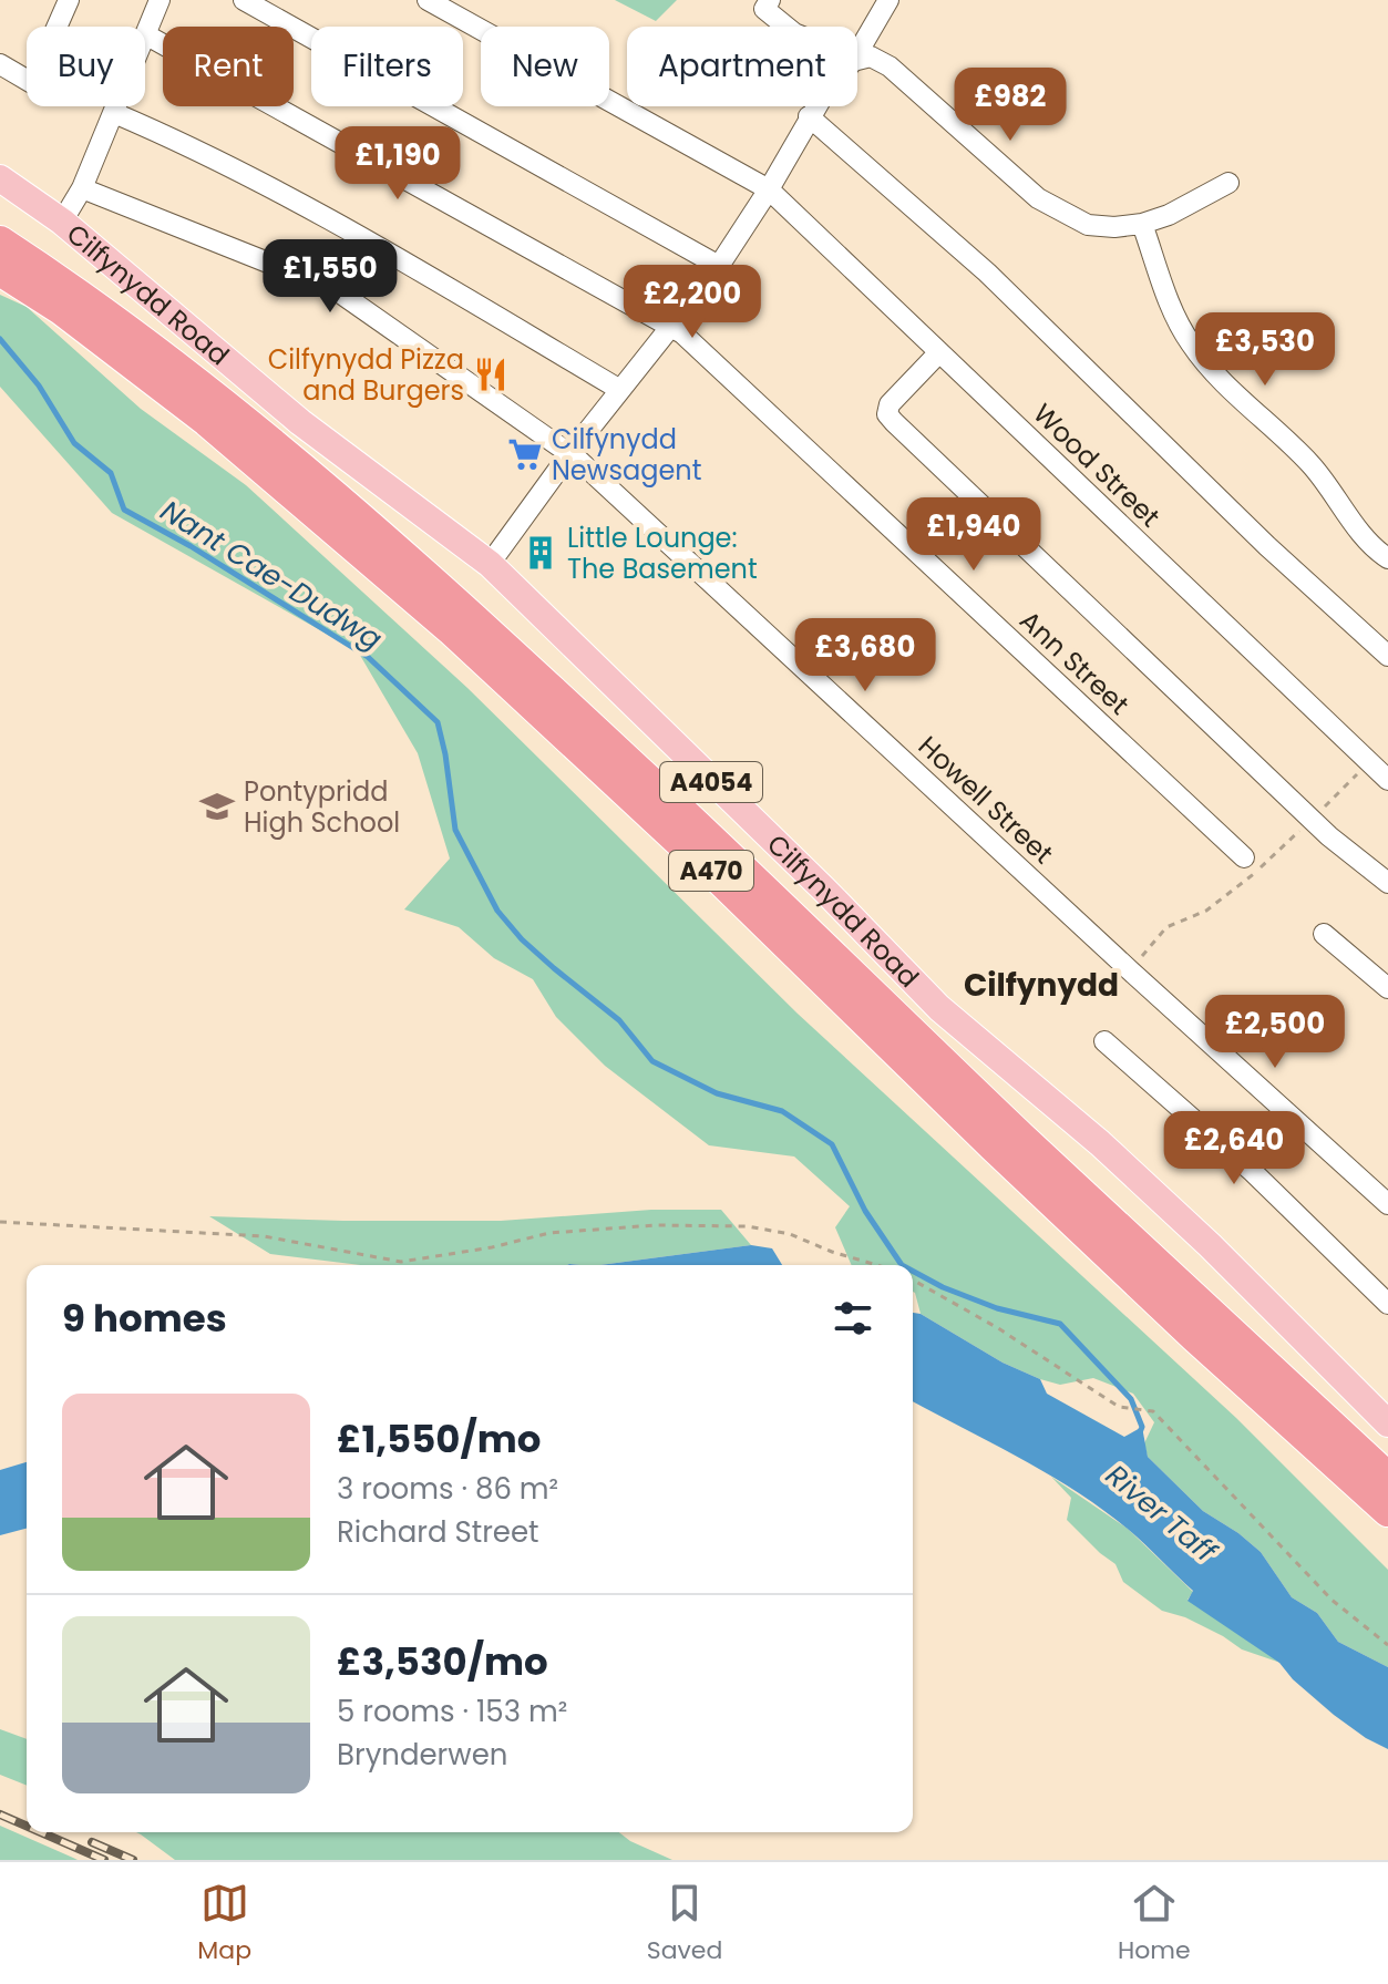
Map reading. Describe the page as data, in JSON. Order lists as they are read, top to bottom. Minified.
{"streets":{"highway":["A470"],"main road":["Cilfynydd Road","A4054"],"street":["Wood Street","Ann Street","Howell Street"]},"districts":["Cilfynydd"],"water":["Nant Cae-Dudwg","River Taff"],"places":{"restaurant":["Cilfynydd Pizza and Burgers"],"supermarket":["Cilfynydd Newsagent"],"building":["Little Lounge: The Basement"],"school or university":["Pontypridd High School"]},"page":{"chip":["Buy","Rent","Filters","New","Apartment"],"price":["£982","£1,190","£1,550","£2,200","£3,530","£1,940","£3,680","£2,500","£2,640"],"heading":"9 homes","list":[{"name":"£1,550/mo","note":"3 rooms · 86 m² · Richard Street"},{"name":"£3,530/mo","note":"5 rooms · 153 m² · Brynderwen"}],"tabs":["Map","Saved","Home"]}}
